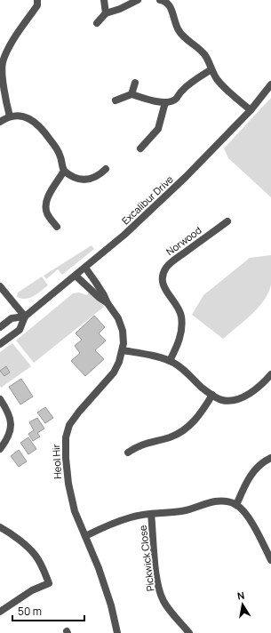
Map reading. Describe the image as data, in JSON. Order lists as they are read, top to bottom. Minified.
{"streets":{"street":["Excalibur Drive","Norwood","Heol Hir","Pickwick Close"]},"crossings":[["Excalibur Drive","Heol Hir"]],"scale_bar":"50 m","north":"top"}
